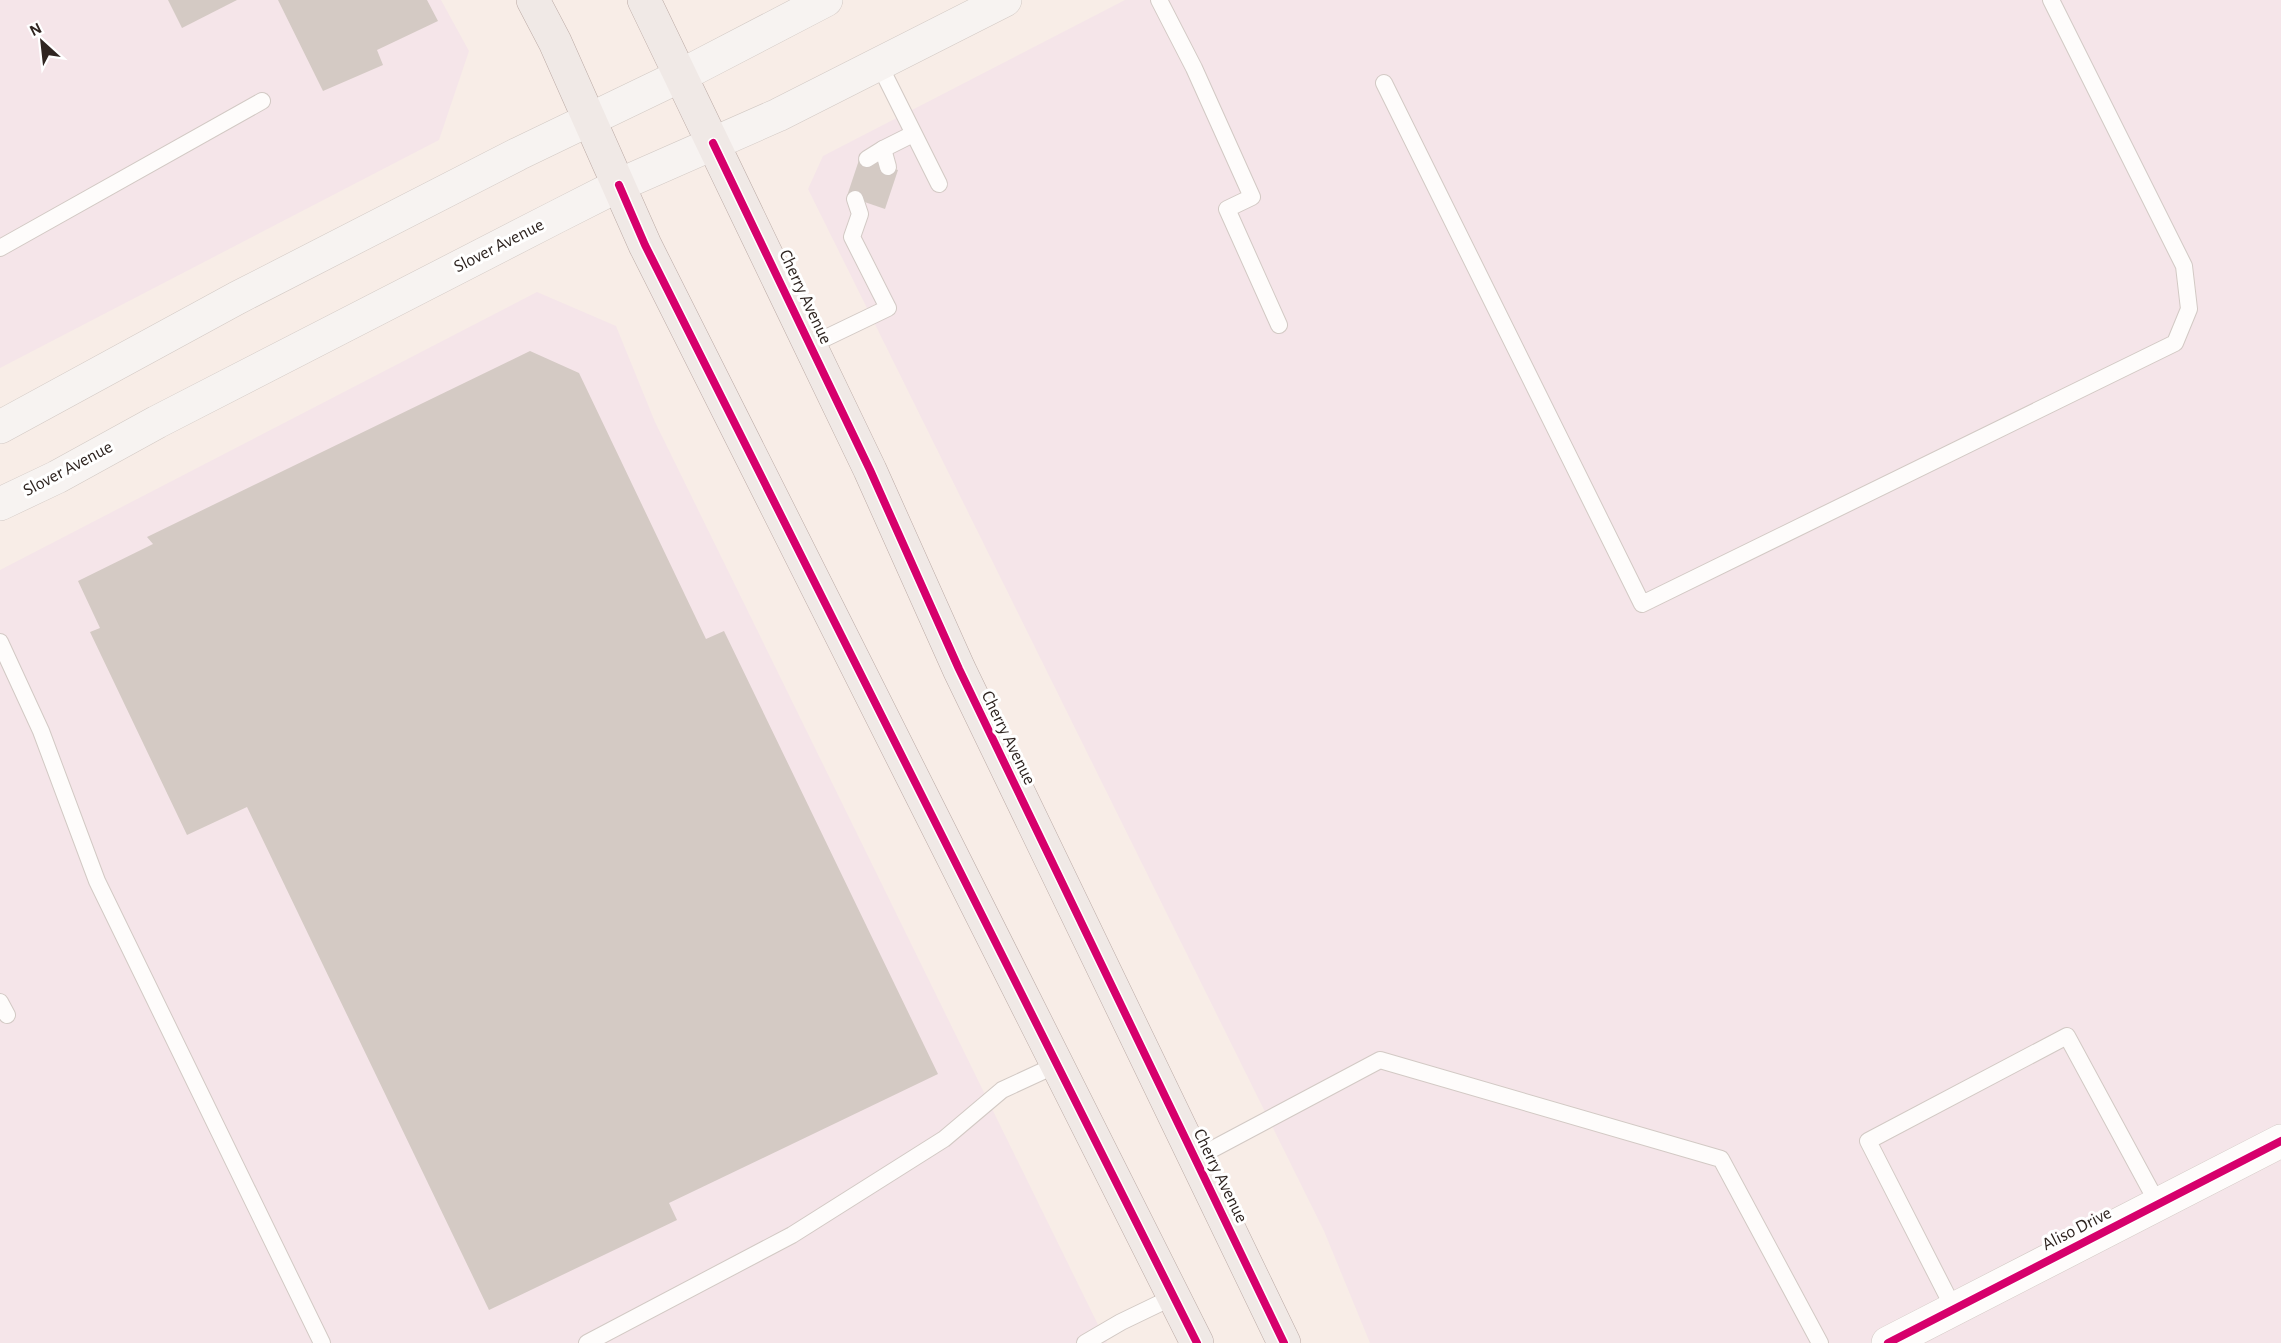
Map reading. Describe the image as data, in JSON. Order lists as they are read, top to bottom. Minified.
{"streets":{"main road":["Slover Avenue","Cherry Avenue"],"street":["Aliso Drive"]},"crossings":[["Slover Avenue","Cherry Avenue"]],"north":"top left"}
